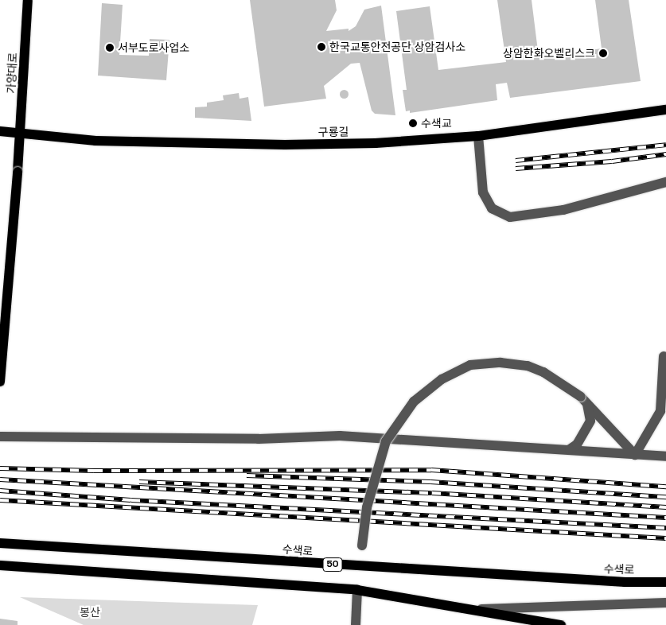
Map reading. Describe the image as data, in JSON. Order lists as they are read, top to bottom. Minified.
{"streets":{"main road":["가양대로","구룡길","수색로","50"]},"crossings":[["가양대로","구룡길"]],"parks":["봉산"],"places":["한국교통안전공단 상암검사소","서부도로사업소","상암한화오벨리스크","수색교"]}
